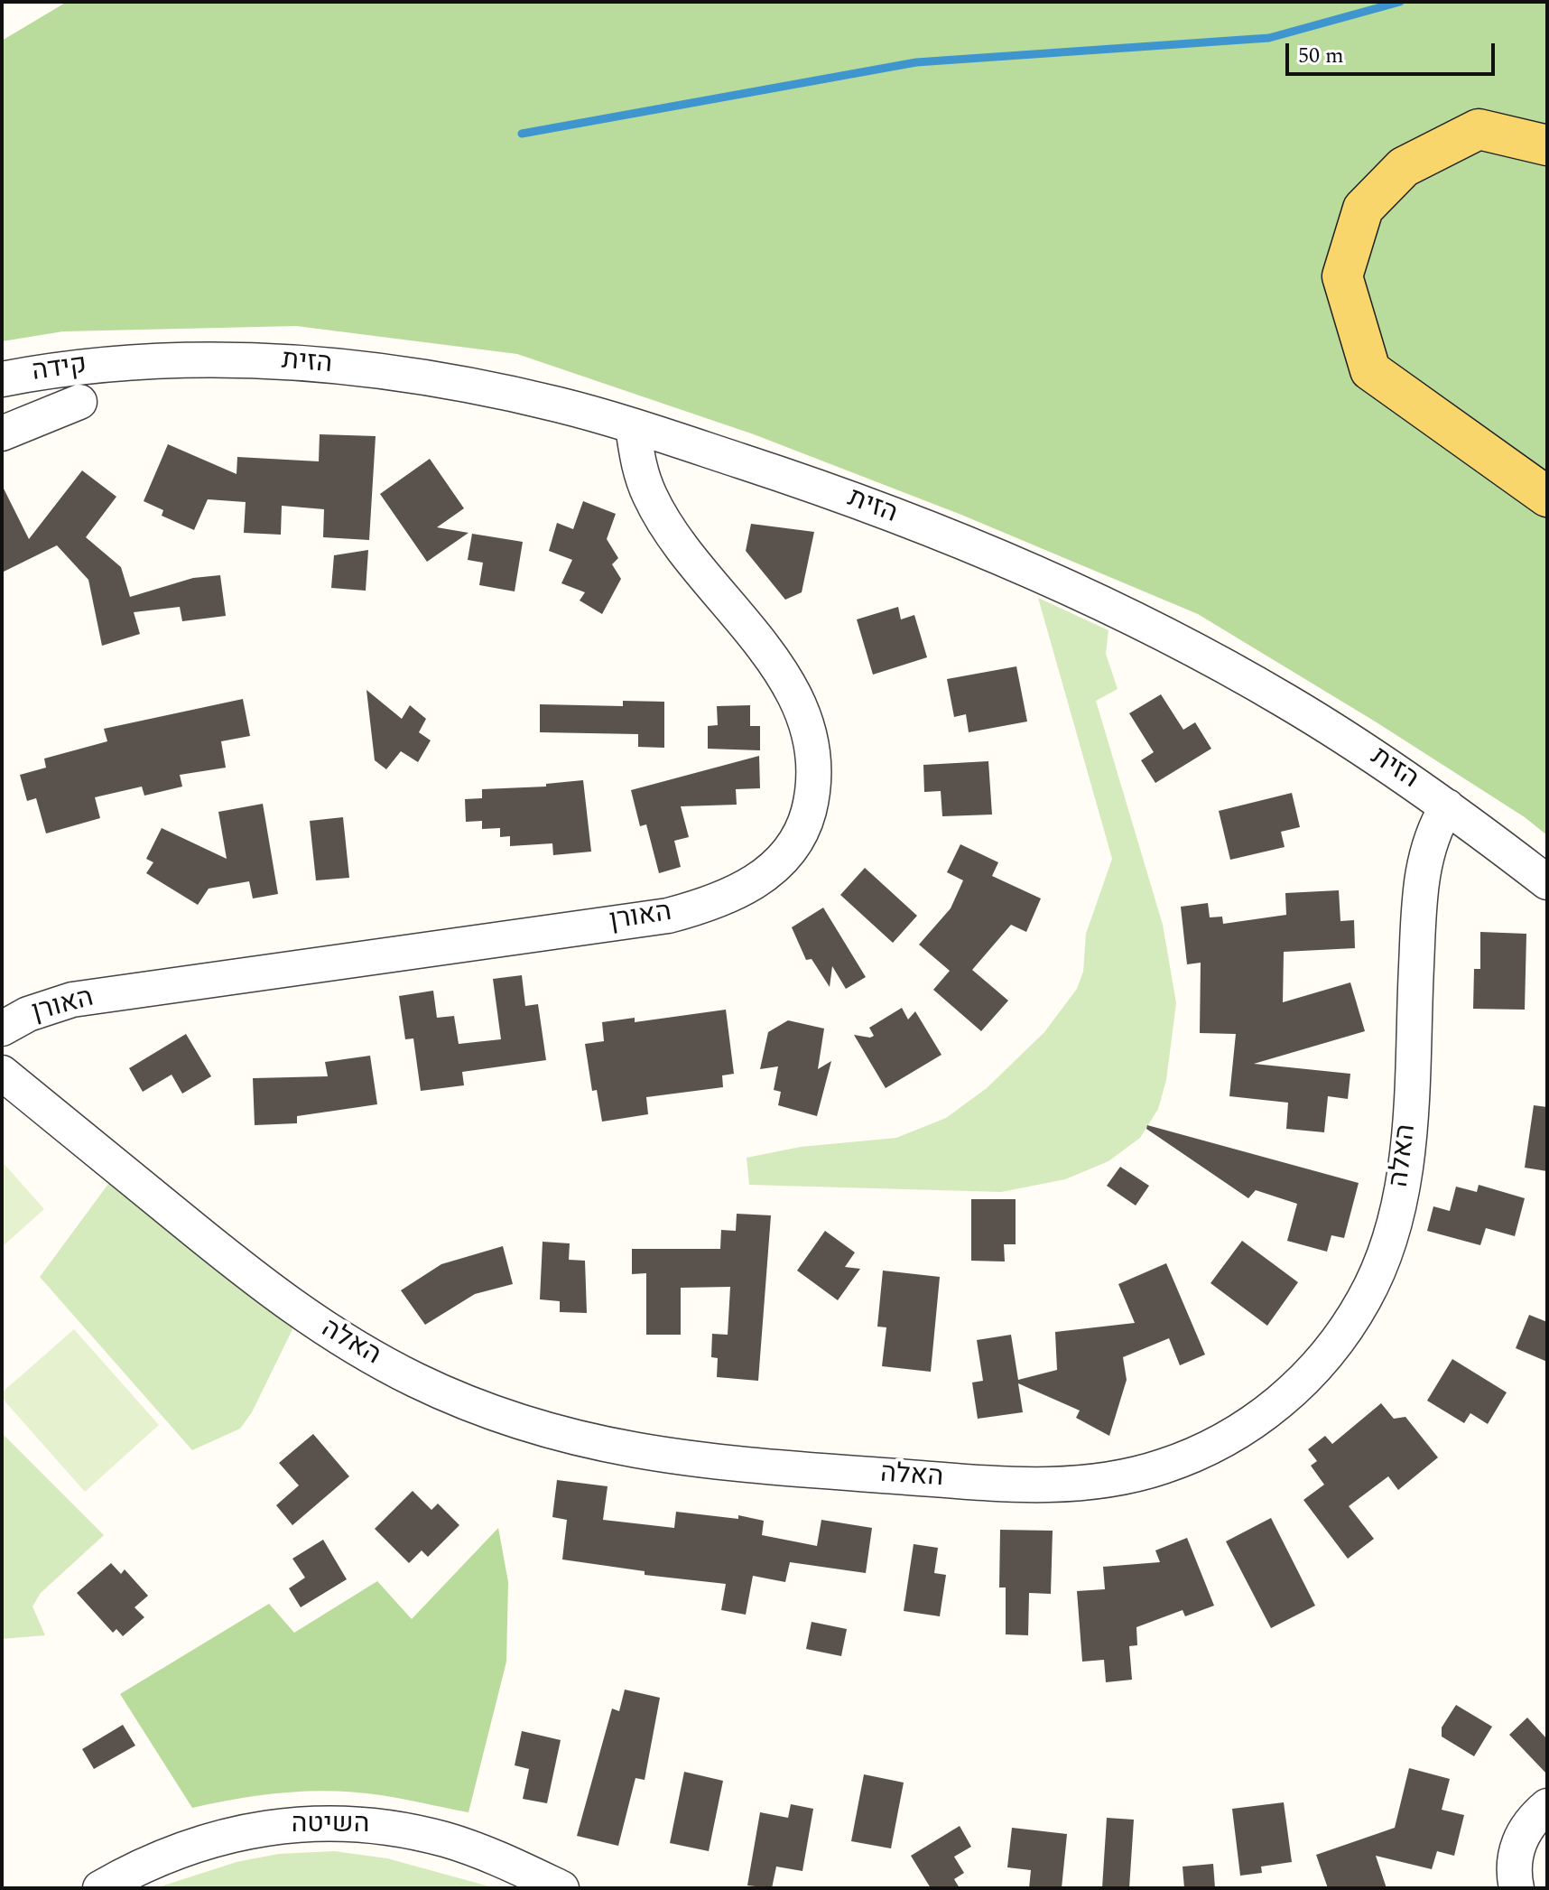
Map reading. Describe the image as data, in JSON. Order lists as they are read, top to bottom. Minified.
{"streets":{"street":["הזית","קידה","האורן","האלה","השיטה"]},"crossings":[["הזית","קידה"],["הזית","האורן"],["הזית","האלה"]],"scale_bar":"50 m"}
